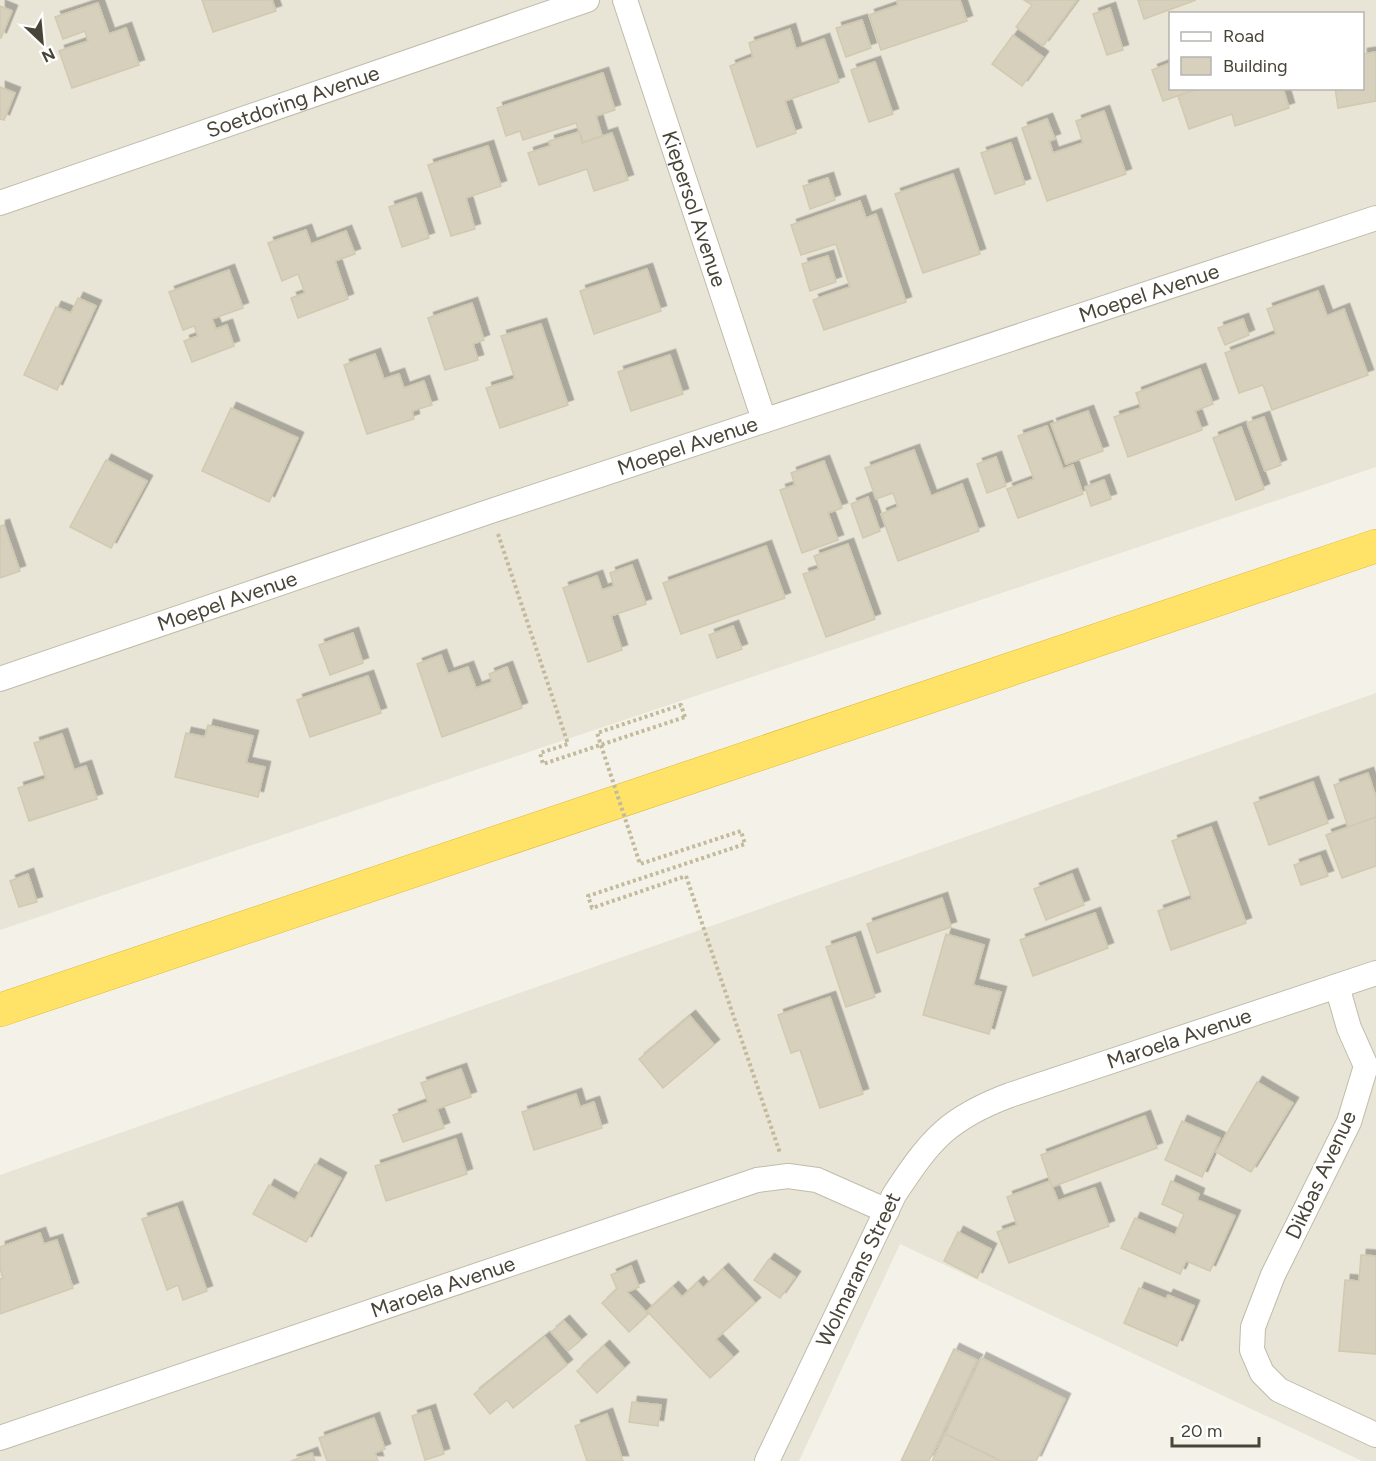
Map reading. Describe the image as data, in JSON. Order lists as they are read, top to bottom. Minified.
{"streets":{"street":["Soetdoring Avenue","Kiepersol Avenue","Moepel Avenue","Maroela Avenue","Dikbas Avenue","Wolmarans Street"]},"crossings":[["Kiepersol Avenue","Moepel Avenue"],["Maroela Avenue","Dikbas Avenue"],["Maroela Avenue","Wolmarans Street"]],"legend":["Road","Building"],"scale_bar":"20 m","north":"bottom right"}
